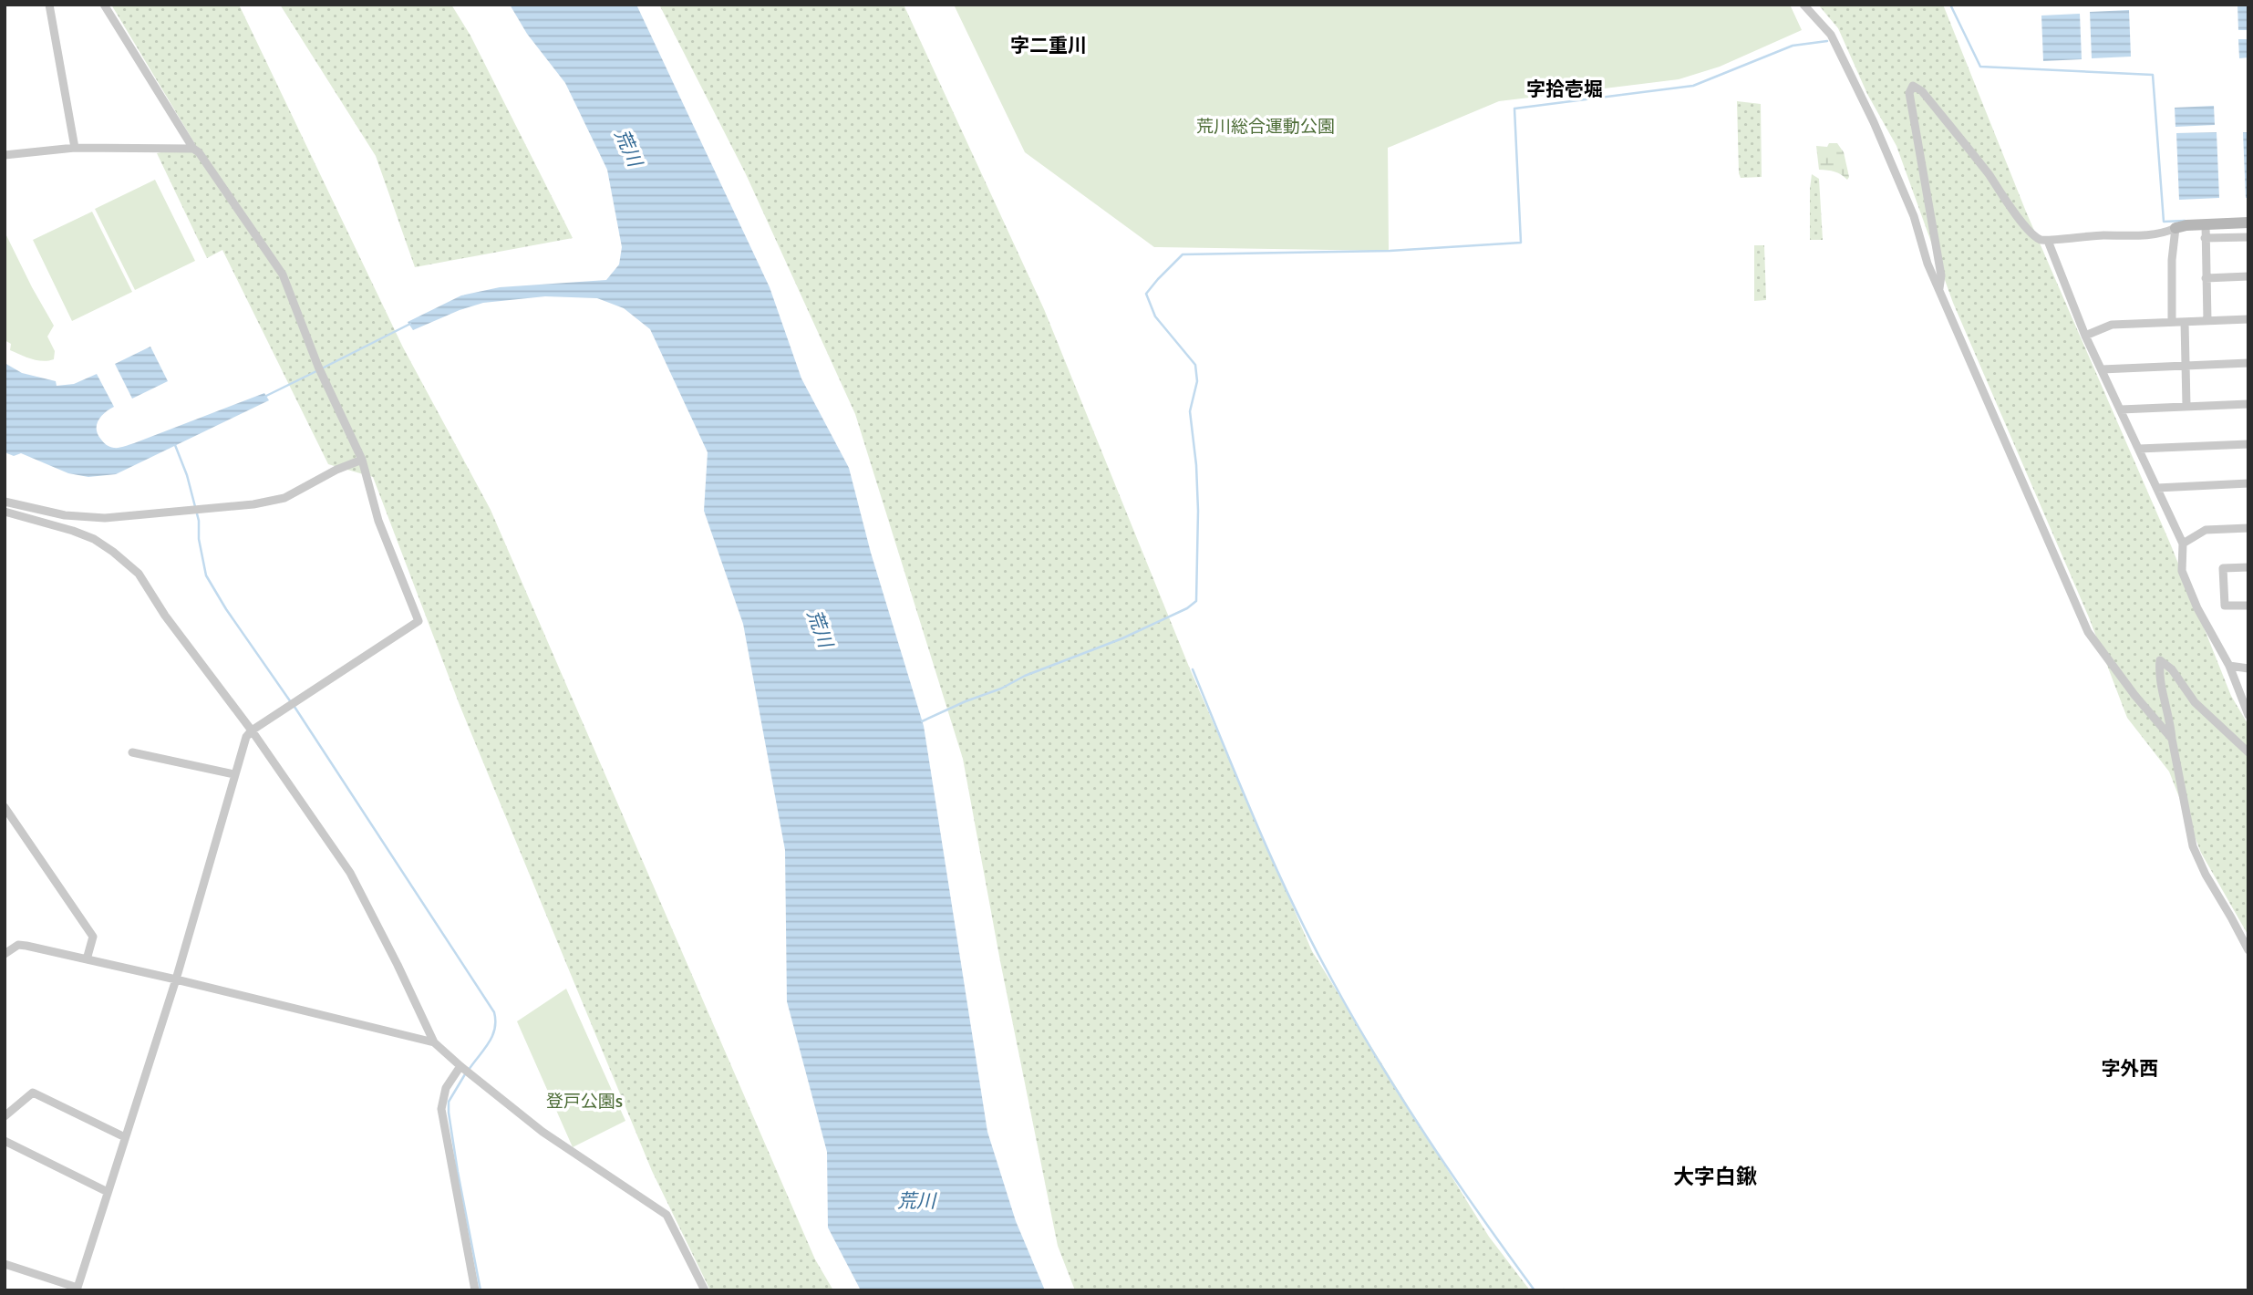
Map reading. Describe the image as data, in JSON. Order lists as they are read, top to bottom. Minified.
{"districts":["字二重川","字拾壱堀","字外西","大字白鍬"],"water":["荒川"],"parks":["荒川総合運動公園","登戸公園s"]}
